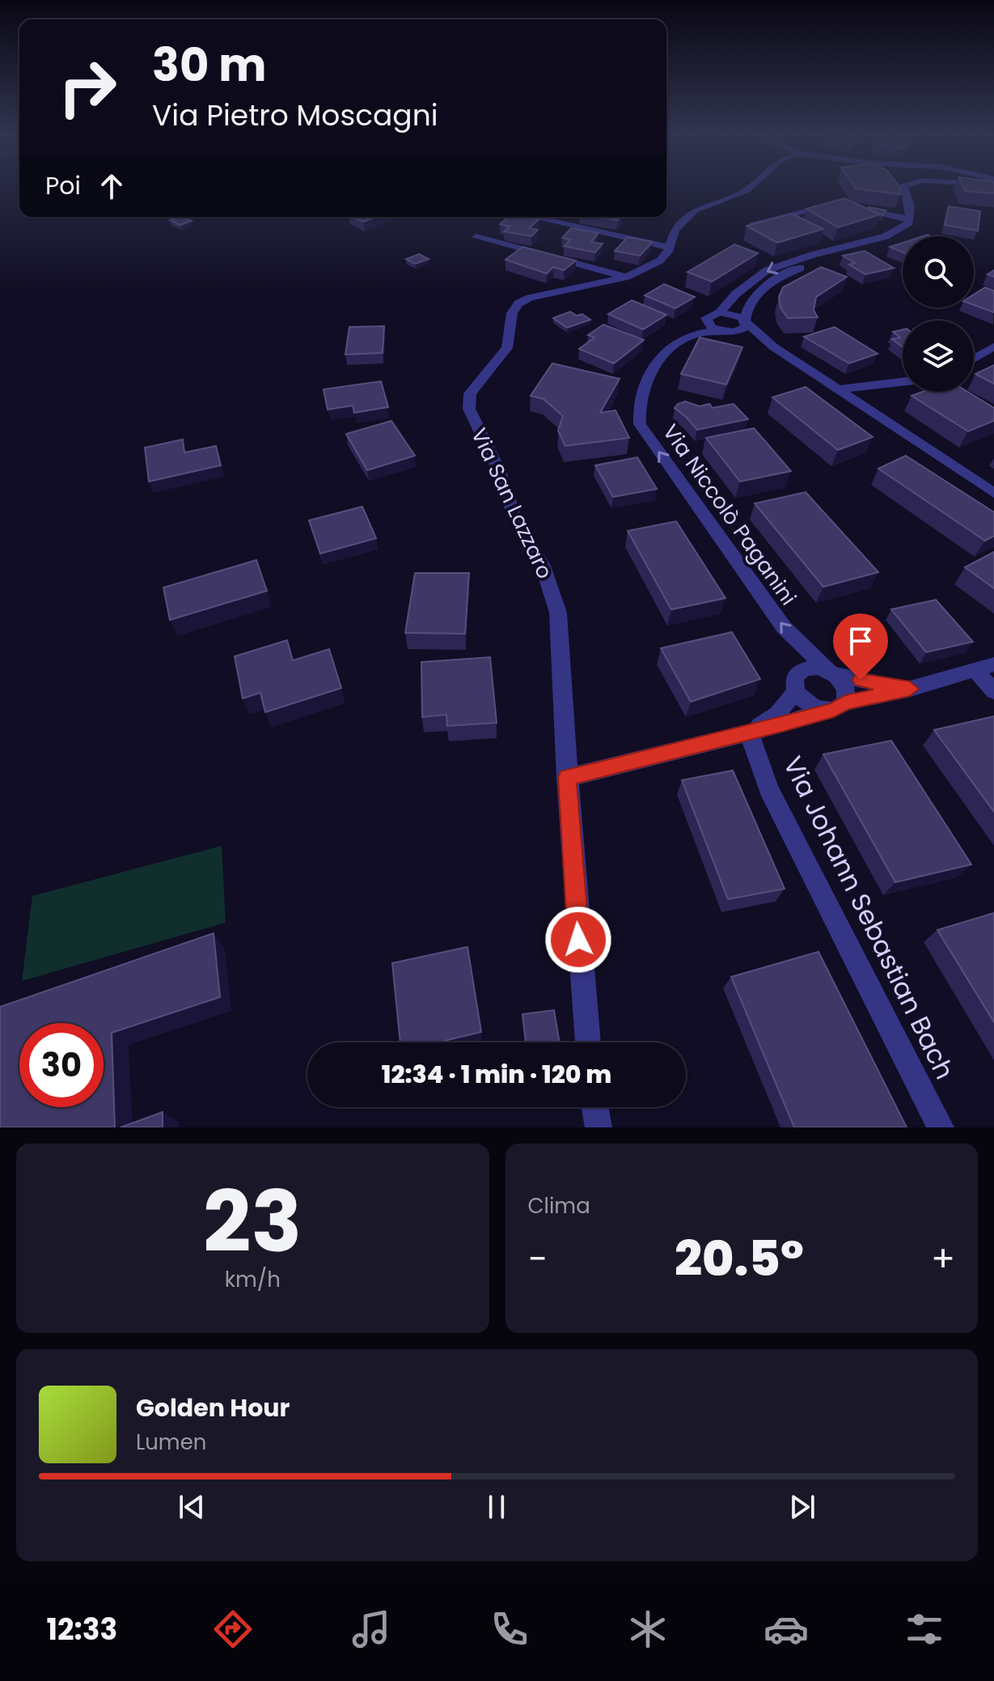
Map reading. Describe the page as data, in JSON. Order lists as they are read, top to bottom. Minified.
{"streets":{"street":["Via San Lazzaro","Via Niccolò Paganini","Via Johann Sebastian Bach"]},"page":{"turn":["30 m","Via Pietro Moscagni"],"then":"Poi","limit":"30","trip":"12:34 · 1 min · 120 m","tile":[["23","km/h"],"Clima"],"heat":["−","20.5°","+"],"song":["Golden Hour","Lumen"],"tabs":"12:33"}}
